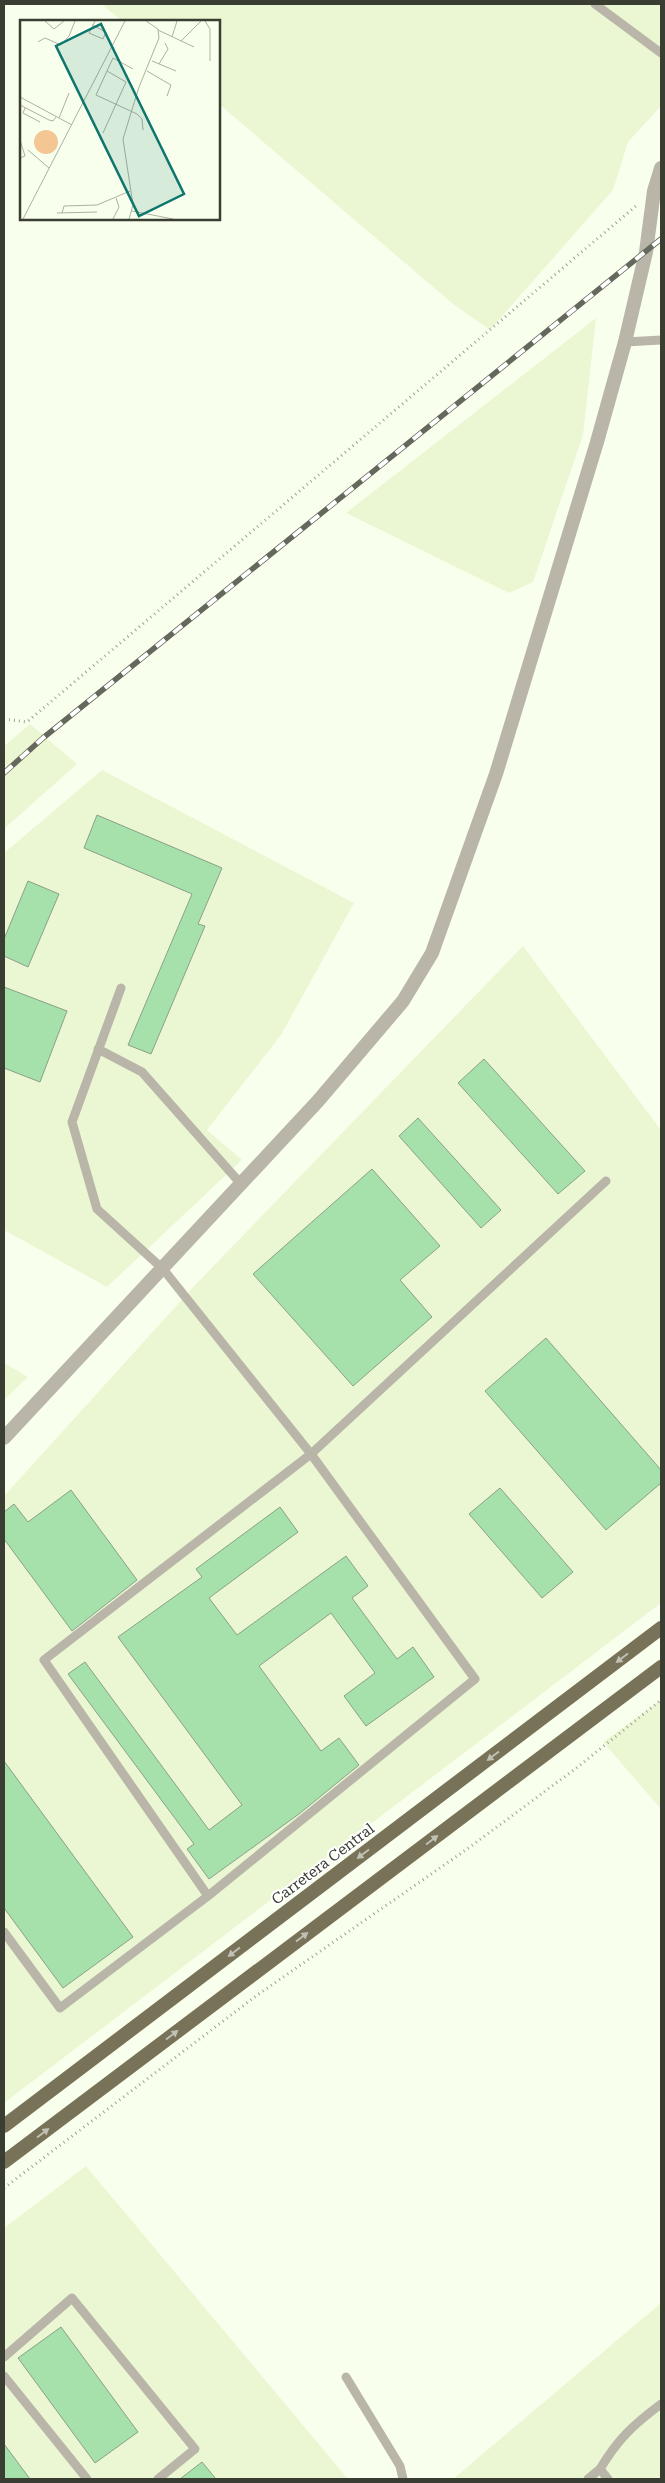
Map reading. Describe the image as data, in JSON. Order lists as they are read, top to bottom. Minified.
{"streets":{"highway":["Carretera Central"]}}
